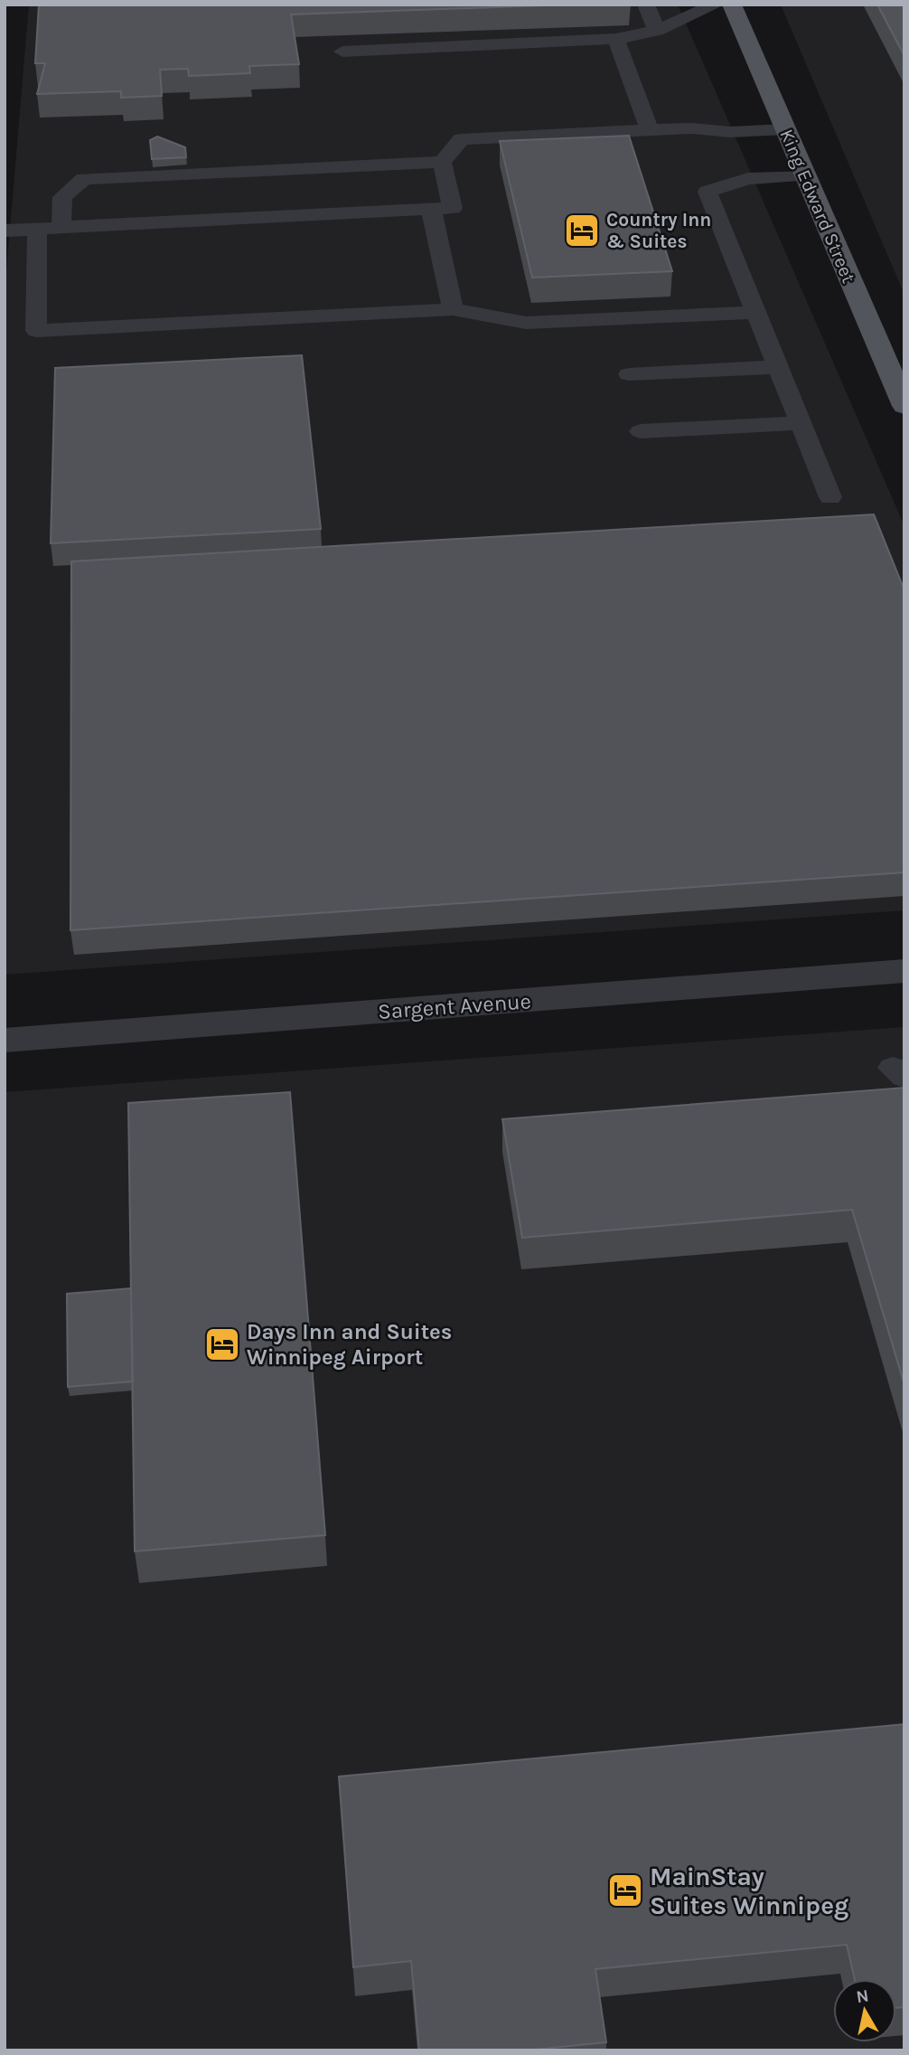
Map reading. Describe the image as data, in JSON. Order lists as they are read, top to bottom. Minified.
{"streets":{"main road":["King Edward Street"],"street":["Sargent Avenue"]},"places":{"hotel":["Country Inn & Suites","Days Inn and Suites Winnipeg Airport","MainStay Suites Winnipeg"]},"north":"top"}
